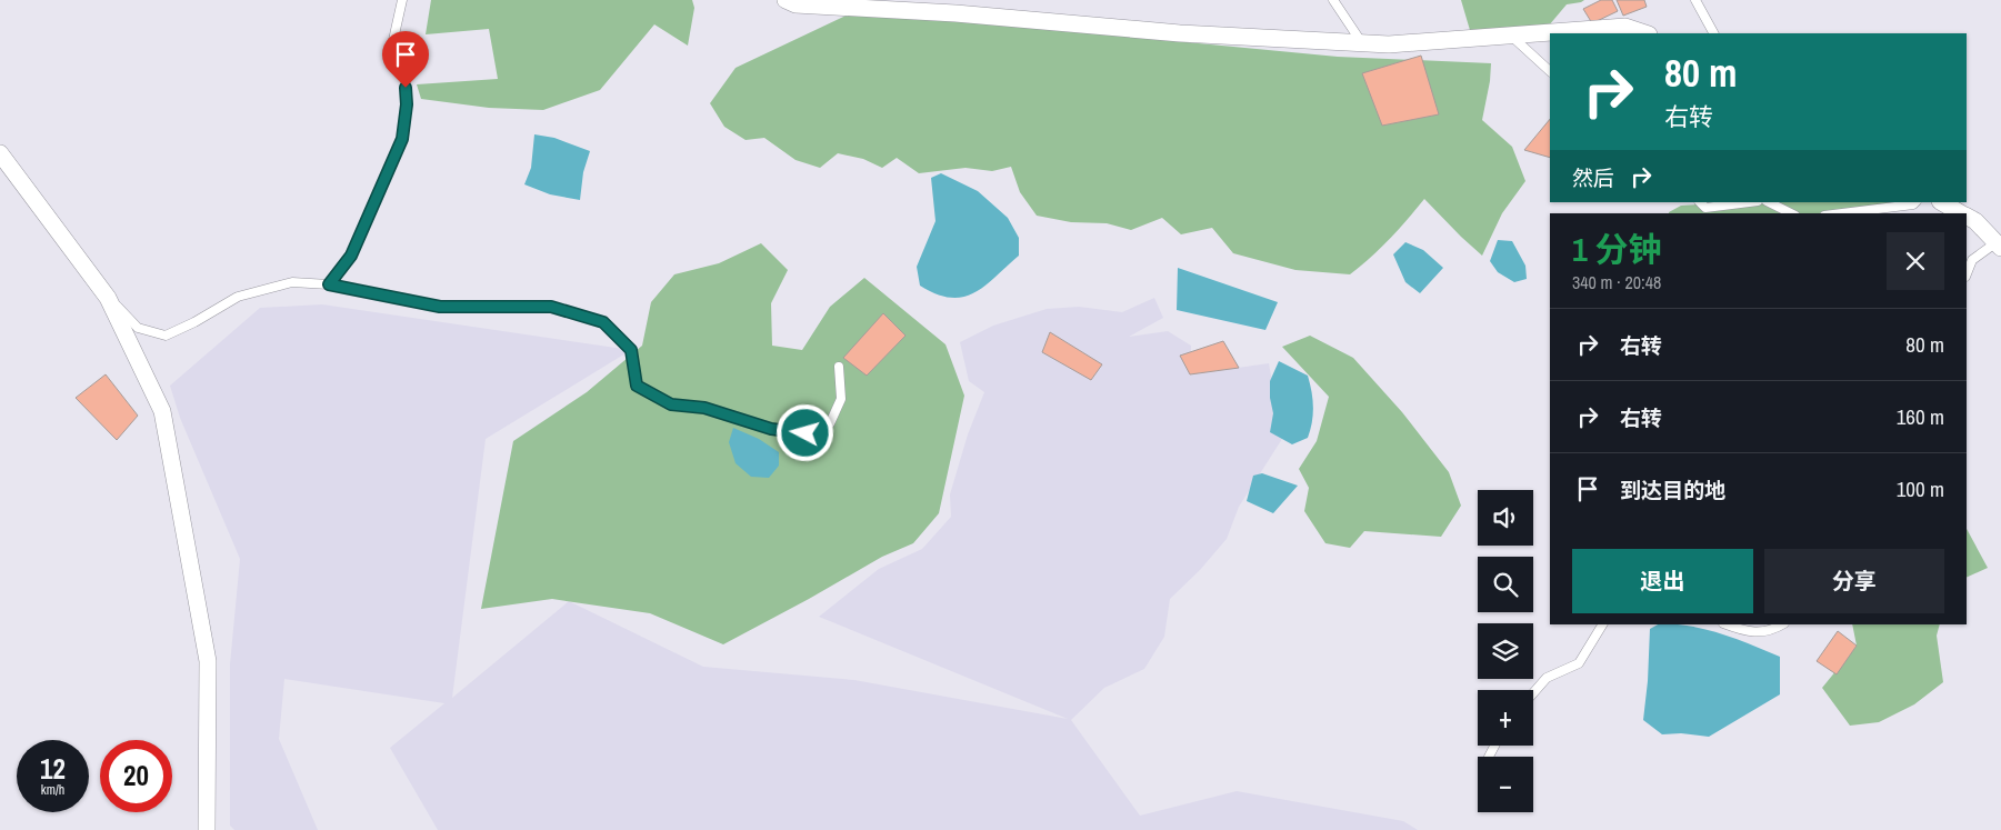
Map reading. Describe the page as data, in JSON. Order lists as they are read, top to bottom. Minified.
{"page":{"turn":["80 m","右转"],"then":"然后","heading":["1 分钟","340 m · 20:48"],"list":[{"name":"右转","value":"80 m"},{"name":"右转","value":"160 m"},{"name":"到达目的地","value":"100 m"}],"map_buttons":["+","−"],"buttons":["退出","分享"],"speed":"12 km/h","limit":"20"}}
